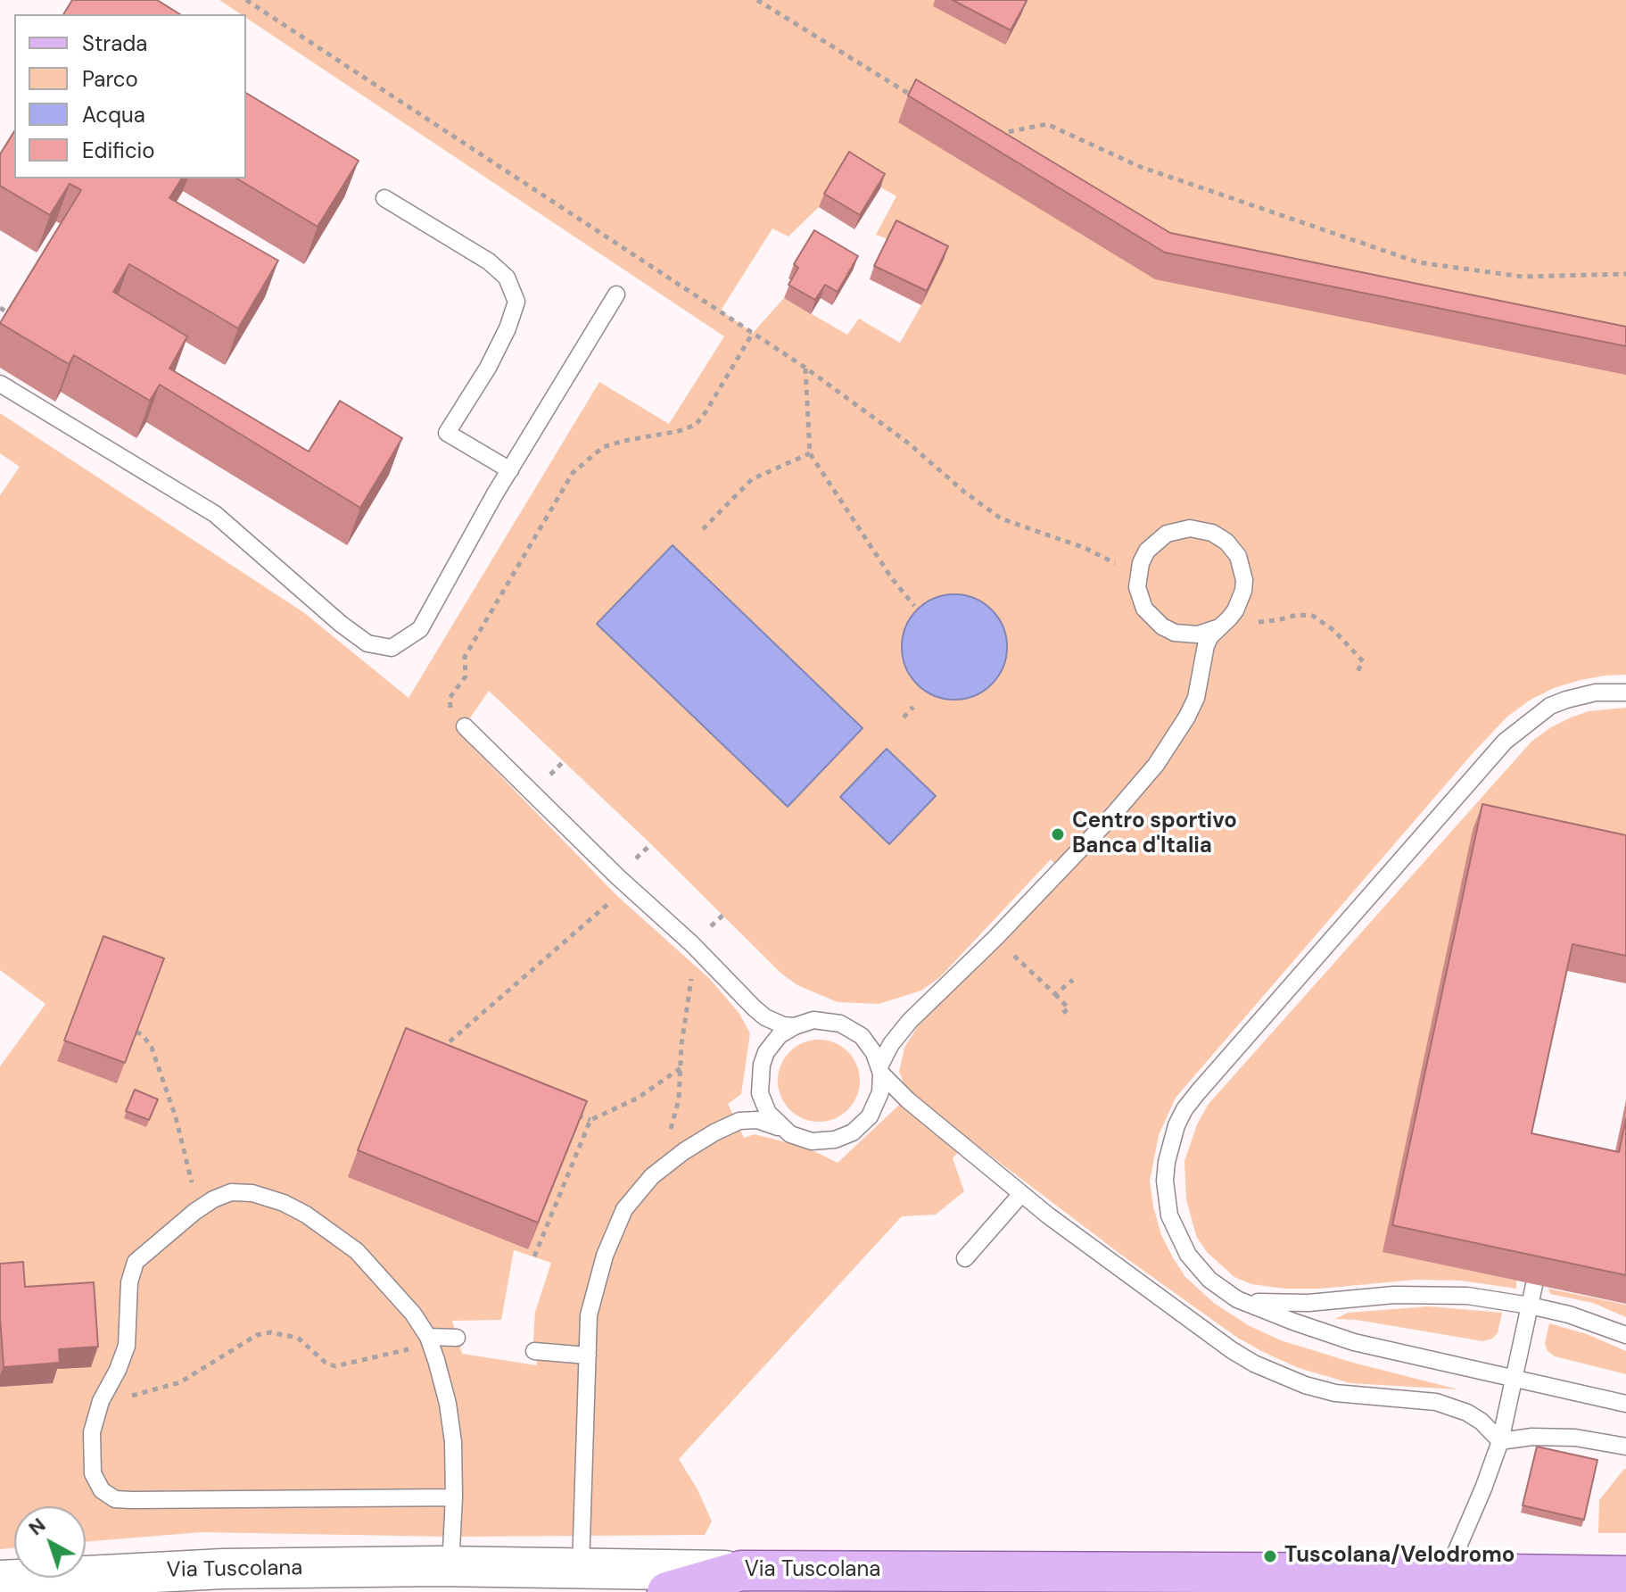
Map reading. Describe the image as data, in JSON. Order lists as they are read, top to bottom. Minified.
{"streets":{"main road":["Via Tuscolana"]},"places":["Centro sportivo Banca d'Italia","Tuscolana/Velodromo"],"legend":["Strada","Parco","Acqua","Edificio"],"north":"top left"}
